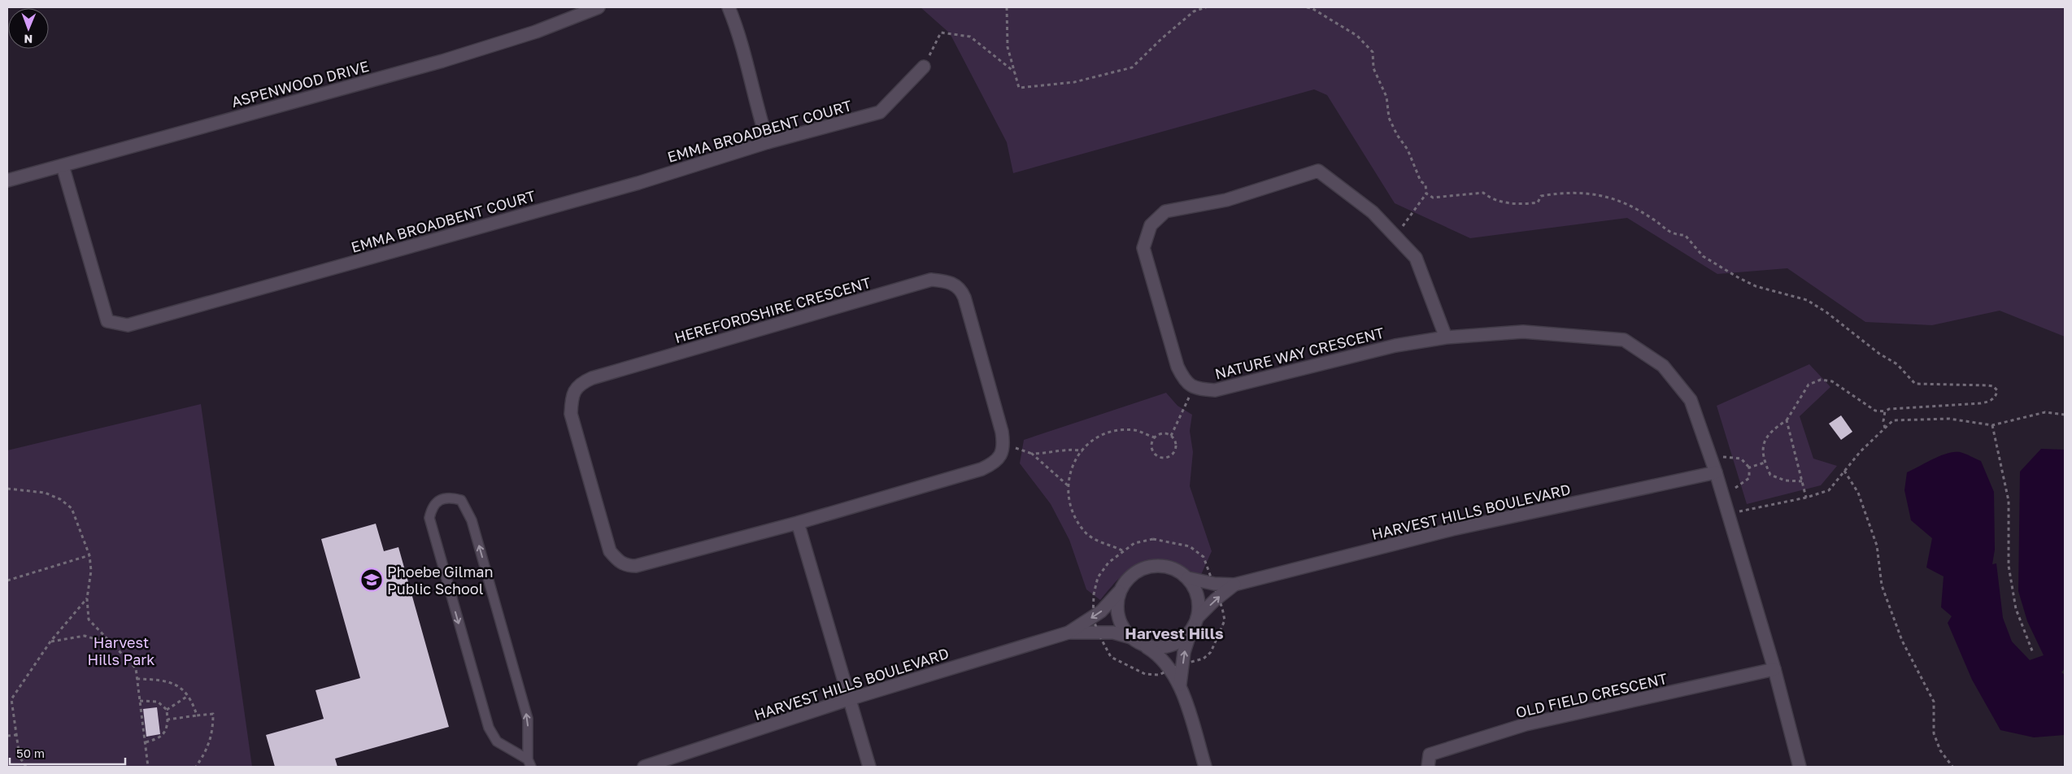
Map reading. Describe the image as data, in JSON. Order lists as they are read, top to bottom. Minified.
{"streets":{"street":["ASPENWOOD DRIVE","EMMA BROADBENT COURT","HEREFORDSHIRE CRESCENT","NATURE WAY CRESCENT","HARVEST HILLS BOULEVARD","OLD FIELD CRESCENT"]},"crossings":[["ASPENWOOD DRIVE","EMMA BROADBENT COURT"],["NATURE WAY CRESCENT","HARVEST HILLS BOULEVARD"]],"districts":["Harvest Hills"],"parks":["Harvest Hills Park"],"places":{"school or university":["Phoebe Gilman Public School"]},"scale_bar":"50 m","north":"bottom"}
